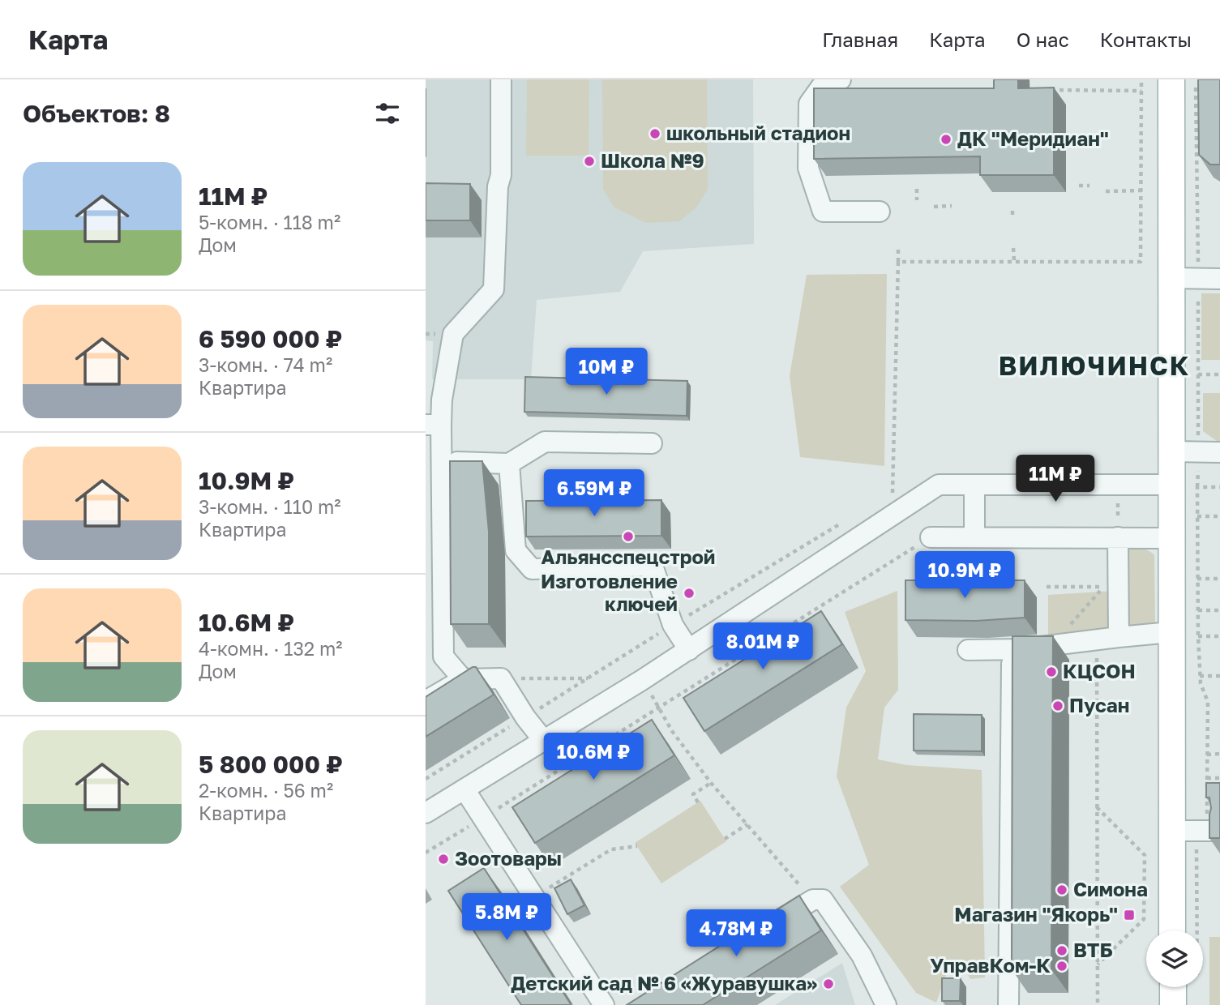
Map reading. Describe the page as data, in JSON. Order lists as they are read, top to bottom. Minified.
{"districts":["ВИЛЮЧИНСК"],"places":{"other":["школьный стадион","ДК \"Меридиан\"","Школа №9","Альянсспецстрой","Изготовление ключей","КЦСОН","Пусан","Зоотовары","Симона","ВТБ","УправКом-К","Детский сад № 6 «Журавушка»"],"transit":["Магазин \"Якорь\""]},"page":{"header":"Карта","nav":["Главная","Карта","О нас","Контакты"],"heading":"Объектов: 8","list":[{"name":"11M ₽","note":"5-комн. · 118 m² · Дом"},{"name":"6 590 000 ₽","note":"3-комн. · 74 m² · Квартира"},{"name":"10.9M ₽","note":"3-комн. · 110 m² · Квартира"},{"name":"10.6M ₽","note":"4-комн. · 132 m² · Дом"},{"name":"5 800 000 ₽","note":"2-комн. · 56 m² · Квартира"}],"price":["10M ₽","11M ₽","6.59M ₽","10.9M ₽","8.01M ₽","10.6M ₽","5.8M ₽","4.78M ₽"]}}
